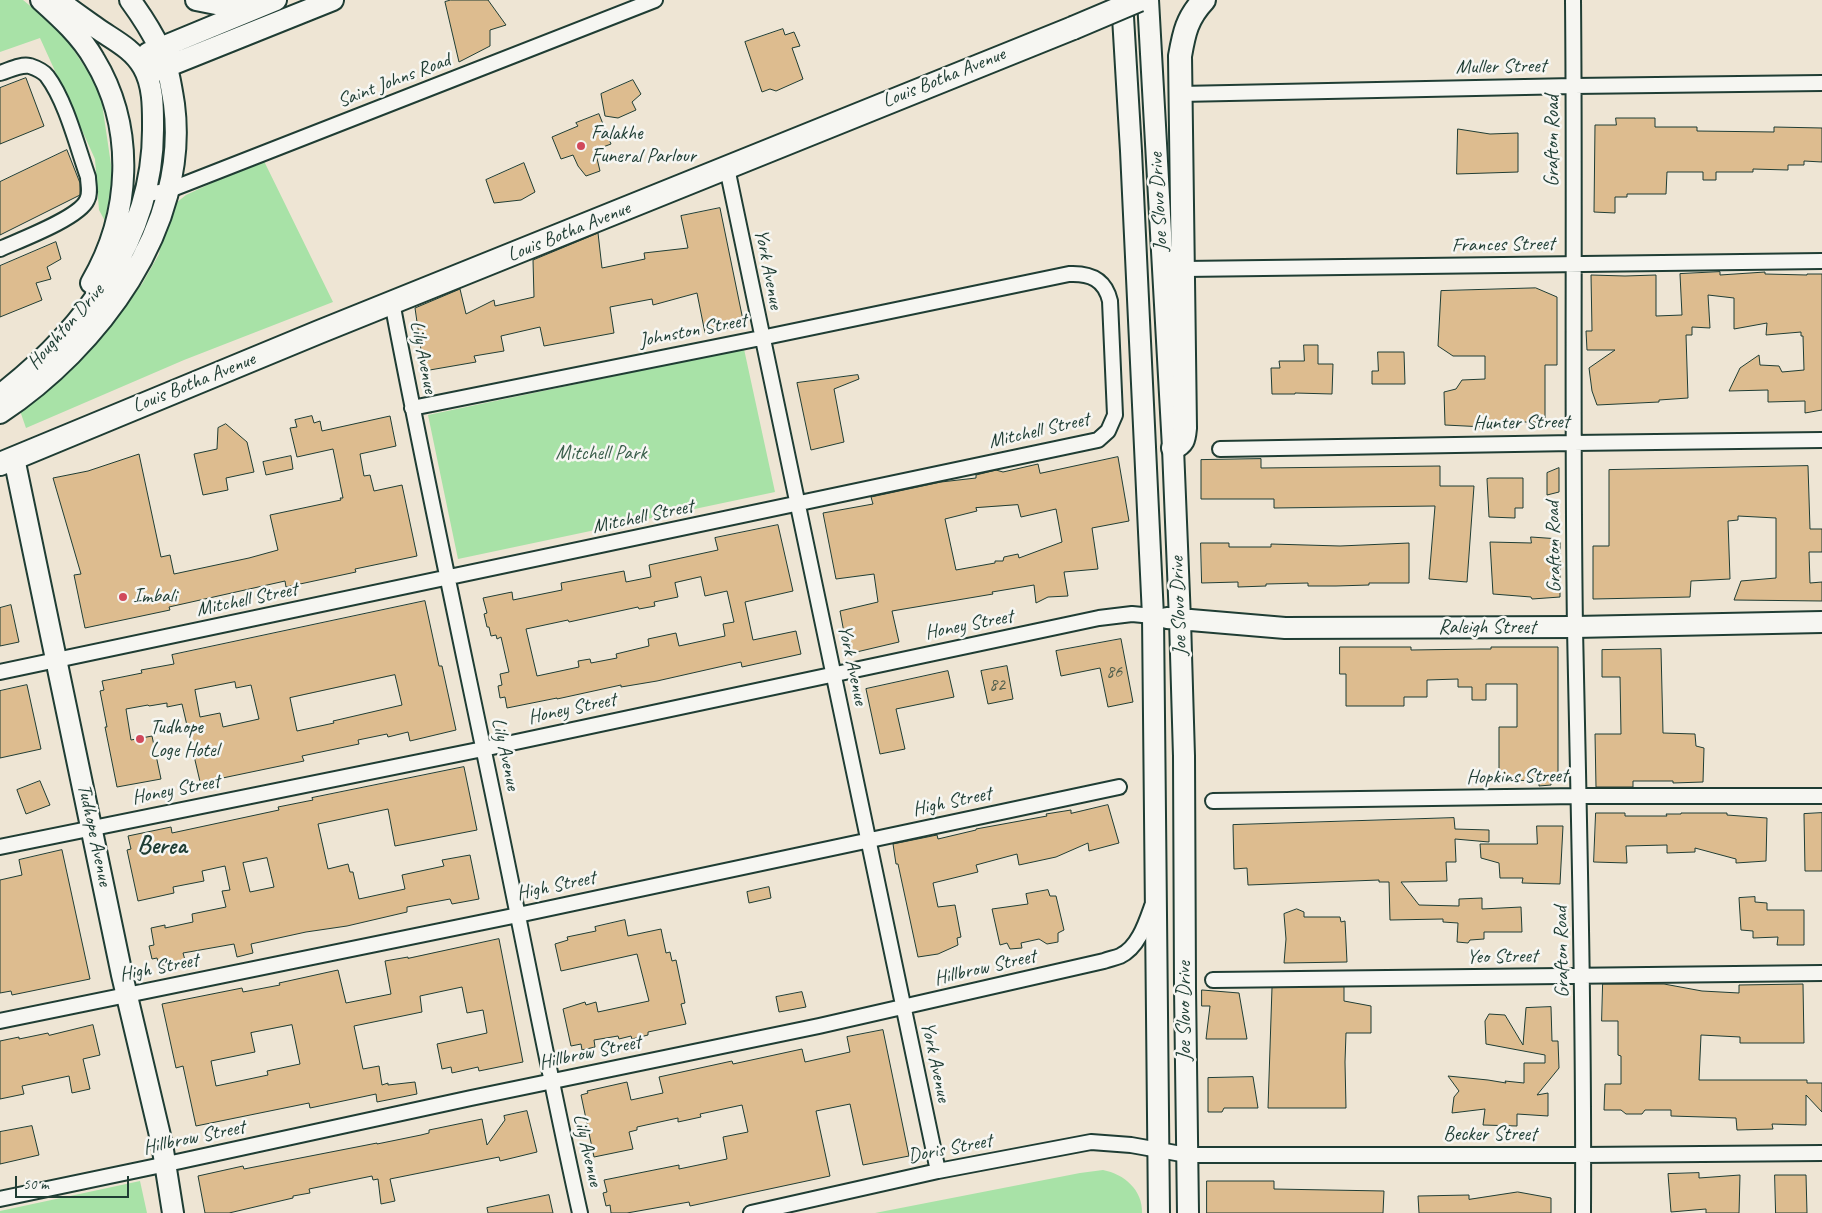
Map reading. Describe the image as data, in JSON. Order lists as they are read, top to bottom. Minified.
{"streets":{"main road":["Louis Botha Avenue","Joe Slovo Drive","Houghton Drive","Raleigh Street","Tudhope Avenue"],"street":["Muller Street","Saint Johns Road","Grafton Road","Frances Street","York Avenue","Johnston Street","Lily Avenue","Hunter Street","Mitchell Street","Honey Street","Hopkins Street","High Street","Yeo Street","Hillbrow Street","Becker Street","Doris Street"]},"crossings":[["Muller Street","Grafton Road"],["Louis Botha Avenue","York Avenue"],["Louis Botha Avenue","Lily Avenue"],["Louis Botha Avenue","Tudhope Avenue"],["Saint Johns Road","Houghton Drive"],["Grafton Road","Frances Street"],["Grafton Road","Hunter Street"],["Grafton Road","Raleigh Street"],["Grafton Road","Hopkins Street"],["Grafton Road","Yeo Street"],["Grafton Road","Becker Street"],["Joe Slovo Drive","Honey Street"],["Joe Slovo Drive","Raleigh Street"],["Joe Slovo Drive","Hillbrow Street"],["Joe Slovo Drive","Becker Street"],["Joe Slovo Drive","Doris Street"],["York Avenue","Johnston Street"],["York Avenue","Mitchell Street"],["York Avenue","Honey Street"],["York Avenue","High Street"],["York Avenue","Hillbrow Street"],["York Avenue","Doris Street"],["Johnston Street","Lily Avenue"],["Johnston Street","Mitchell Street"],["Lily Avenue","Mitchell Street"],["Lily Avenue","Honey Street"],["Lily Avenue","High Street"],["Lily Avenue","Hillbrow Street"],["Mitchell Street","Tudhope Avenue"],["Honey Street","Raleigh Street"],["Honey Street","Tudhope Avenue"],["High Street","Tudhope Avenue"],["Tudhope Avenue","Hillbrow Street"],["Becker Street","Doris Street"]],"districts":["Berea"],"parks":["Mitchell Park"],"places":["Falakhe Funeral Parlour","Imbali","Tudhope Loge Hotel"],"house_numbers":["86","82"],"scale_bar":"50 m"}
